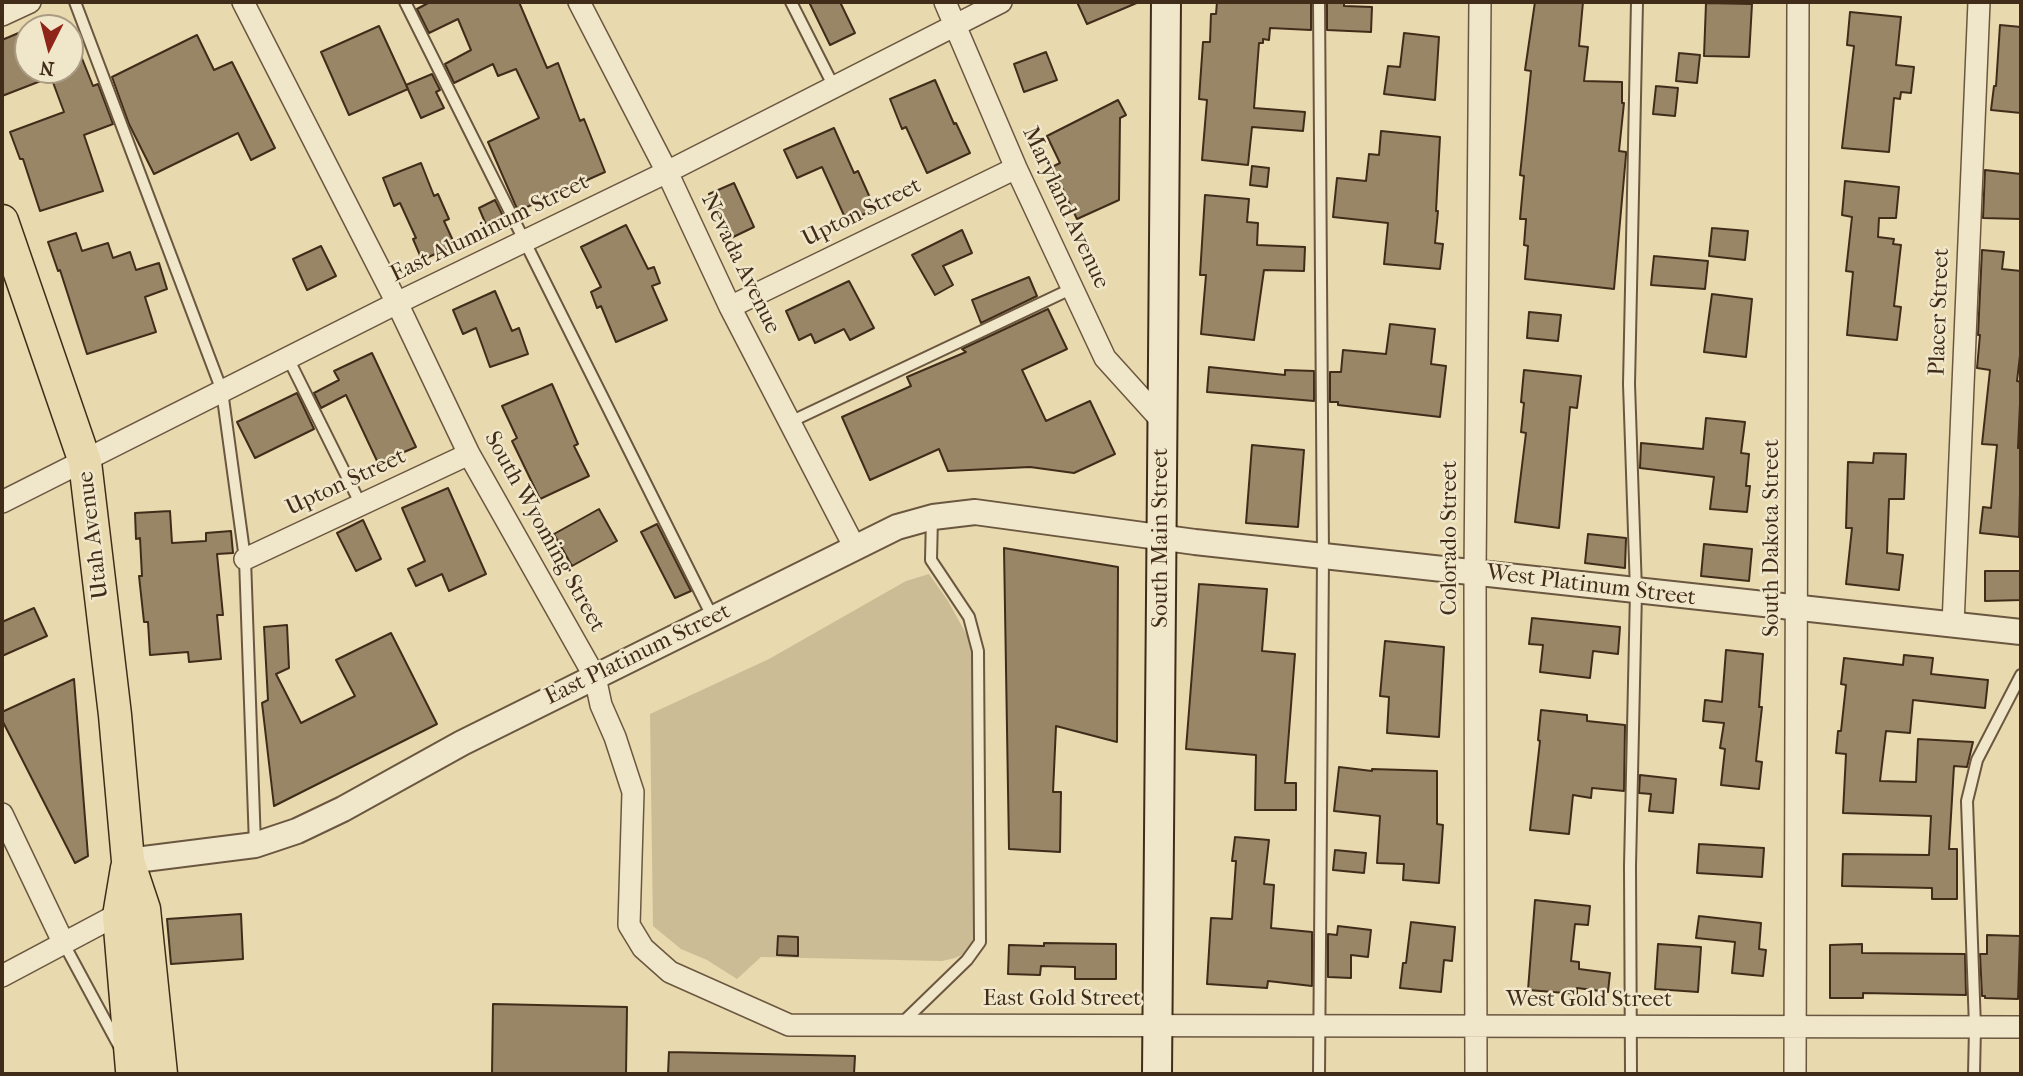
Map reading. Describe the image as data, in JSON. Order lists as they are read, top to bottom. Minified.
{"streets":{"main road":["Utah Avenue","South Main Street"],"street":["Maryland Avenue","Upton Street","East Aluminum Street","Nevada Avenue","Placer Street","South Wyoming Street","Colorado Street","South Dakota Street","West Platinum Street","East Platinum Street","East Gold Street","West Gold Street"]},"crossings":[["Maryland Avenue","Upton Street"],["Maryland Avenue","East Aluminum Street"],["Maryland Avenue","South Main Street"],["Upton Street","Nevada Avenue"],["Upton Street","South Wyoming Street"],["East Aluminum Street","Nevada Avenue"],["East Aluminum Street","South Wyoming Street"],["East Aluminum Street","Utah Avenue"],["Nevada Avenue","East Platinum Street"],["Placer Street","West Platinum Street"],["South Wyoming Street","East Platinum Street"],["South Wyoming Street","East Gold Street"],["Utah Avenue","East Platinum Street"],["South Main Street","West Platinum Street"],["South Main Street","East Platinum Street"],["South Main Street","East Gold Street"],["South Main Street","West Gold Street"],["Colorado Street","West Platinum Street"],["Colorado Street","West Gold Street"],["South Dakota Street","West Platinum Street"],["South Dakota Street","West Gold Street"],["West Platinum Street","East Platinum Street"],["East Gold Street","West Gold Street"]],"north":"bottom"}
